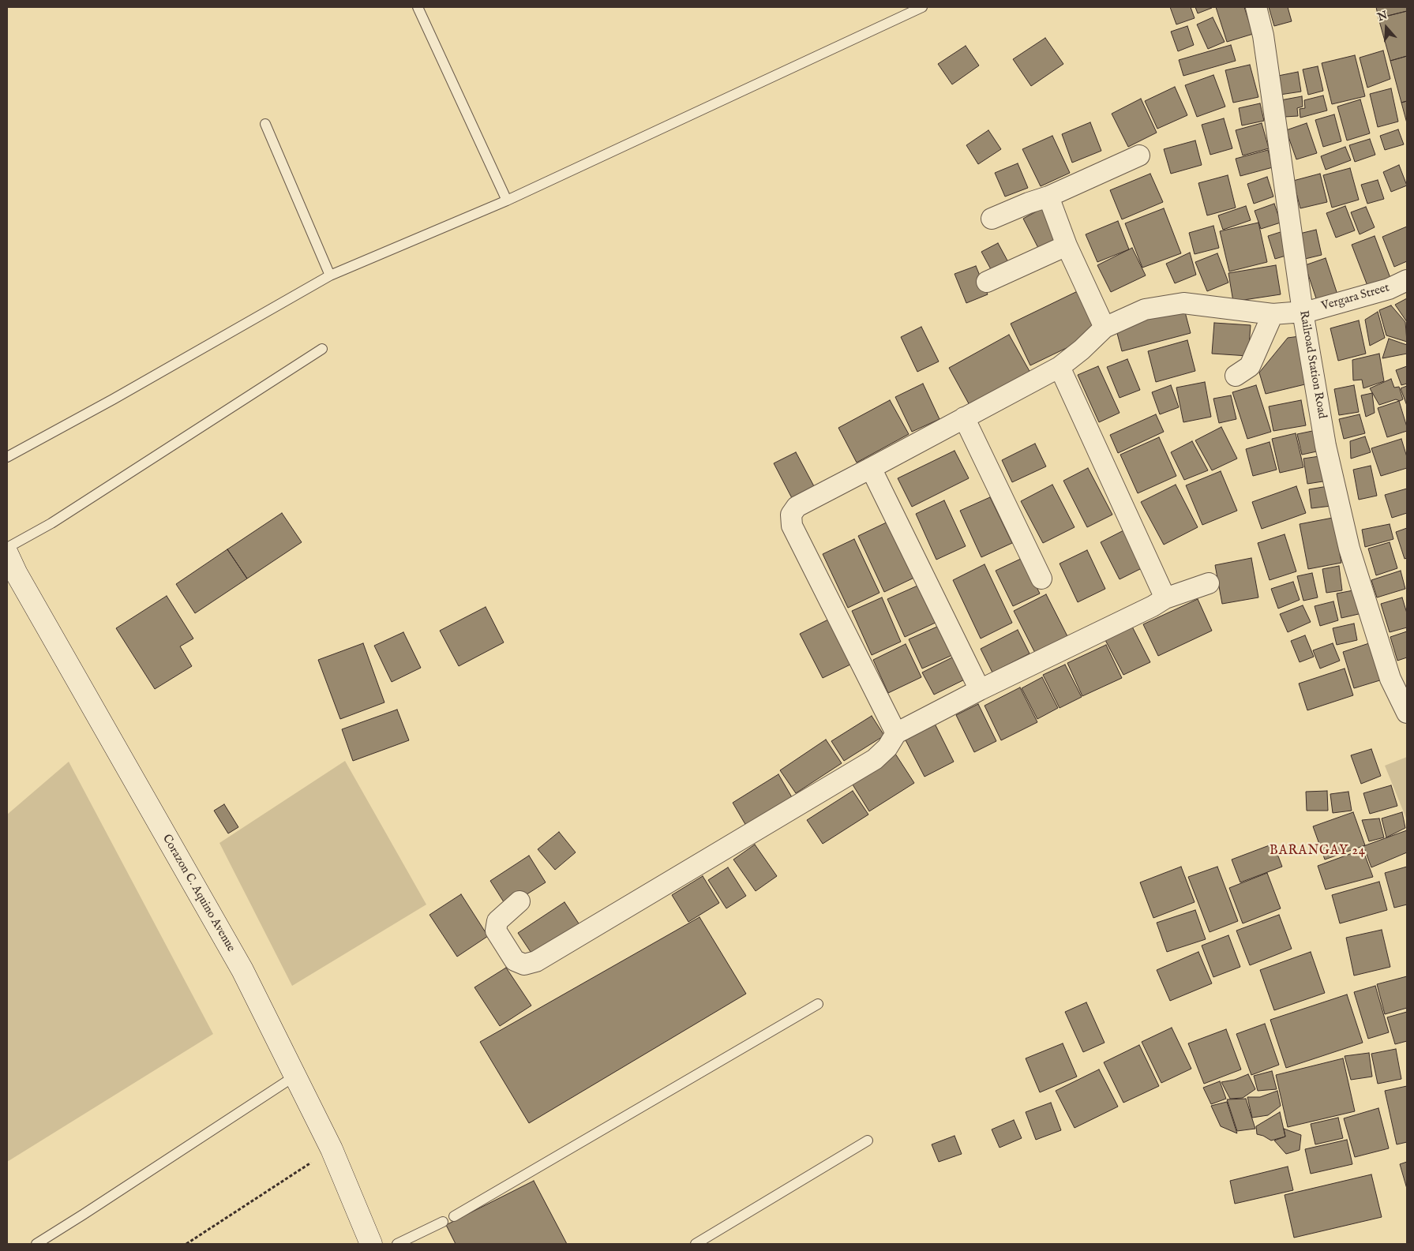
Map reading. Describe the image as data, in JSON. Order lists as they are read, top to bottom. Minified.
{"streets":{"main road":["Corazon C. Aquino Avenue"],"street":["Vergara Street","Railroad Station Road"]},"crossings":[["Vergara Street","Railroad Station Road"]],"districts":["BARANGAY 24"],"north":"top"}
